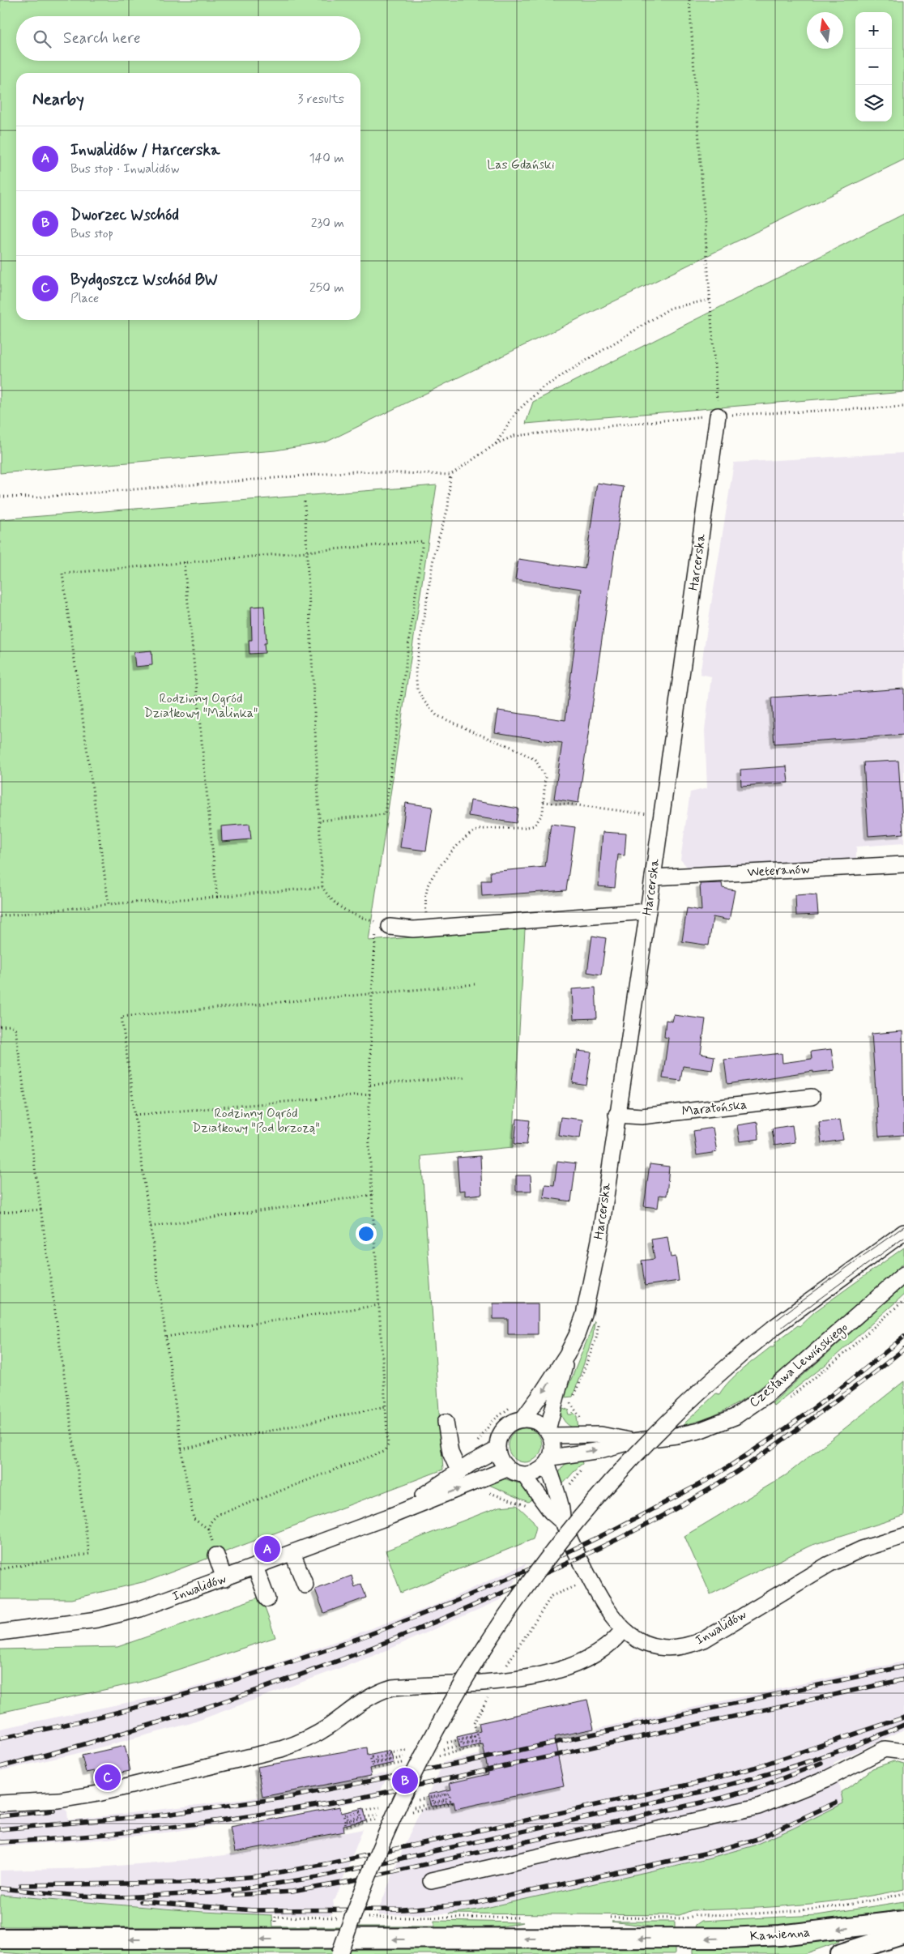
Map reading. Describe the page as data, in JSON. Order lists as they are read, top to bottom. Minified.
{"streets":{"main road":["Kamienna"],"street":["Harcerska","Weteranów","Maratońska","Czesława Lewińskiego","Inwalidów"]},"crossings":[["Harcerska","Weteranów"],["Harcerska","Maratońska"],["Harcerska","Czesława Lewińskiego"],["Harcerska","Inwalidów"],["Czesława Lewińskiego","Inwalidów"]],"one_way":["Kamienna"],"parks":["Las Gdański","Rodzinny Ogród Działkowy \"Malinka\"","Rodzinny Ogród Działkowy \"Pod brzozą\""],"north":"top","page":{"map_buttons":["+","−"],"search":"Search here","heading":["Nearby","3 results"],"list":[{"mark":"A","name":"Inwalidów / Harcerska","note":"Bus stop · Inwalidów","value":"140 m"},{"mark":"B","name":"Dworzec Wschód","note":"Bus stop","value":"230 m"},{"mark":"C","name":"Bydgoszcz Wschód BW","note":"Place","value":"250 m"}],"pins":["A","C","B"]}}
